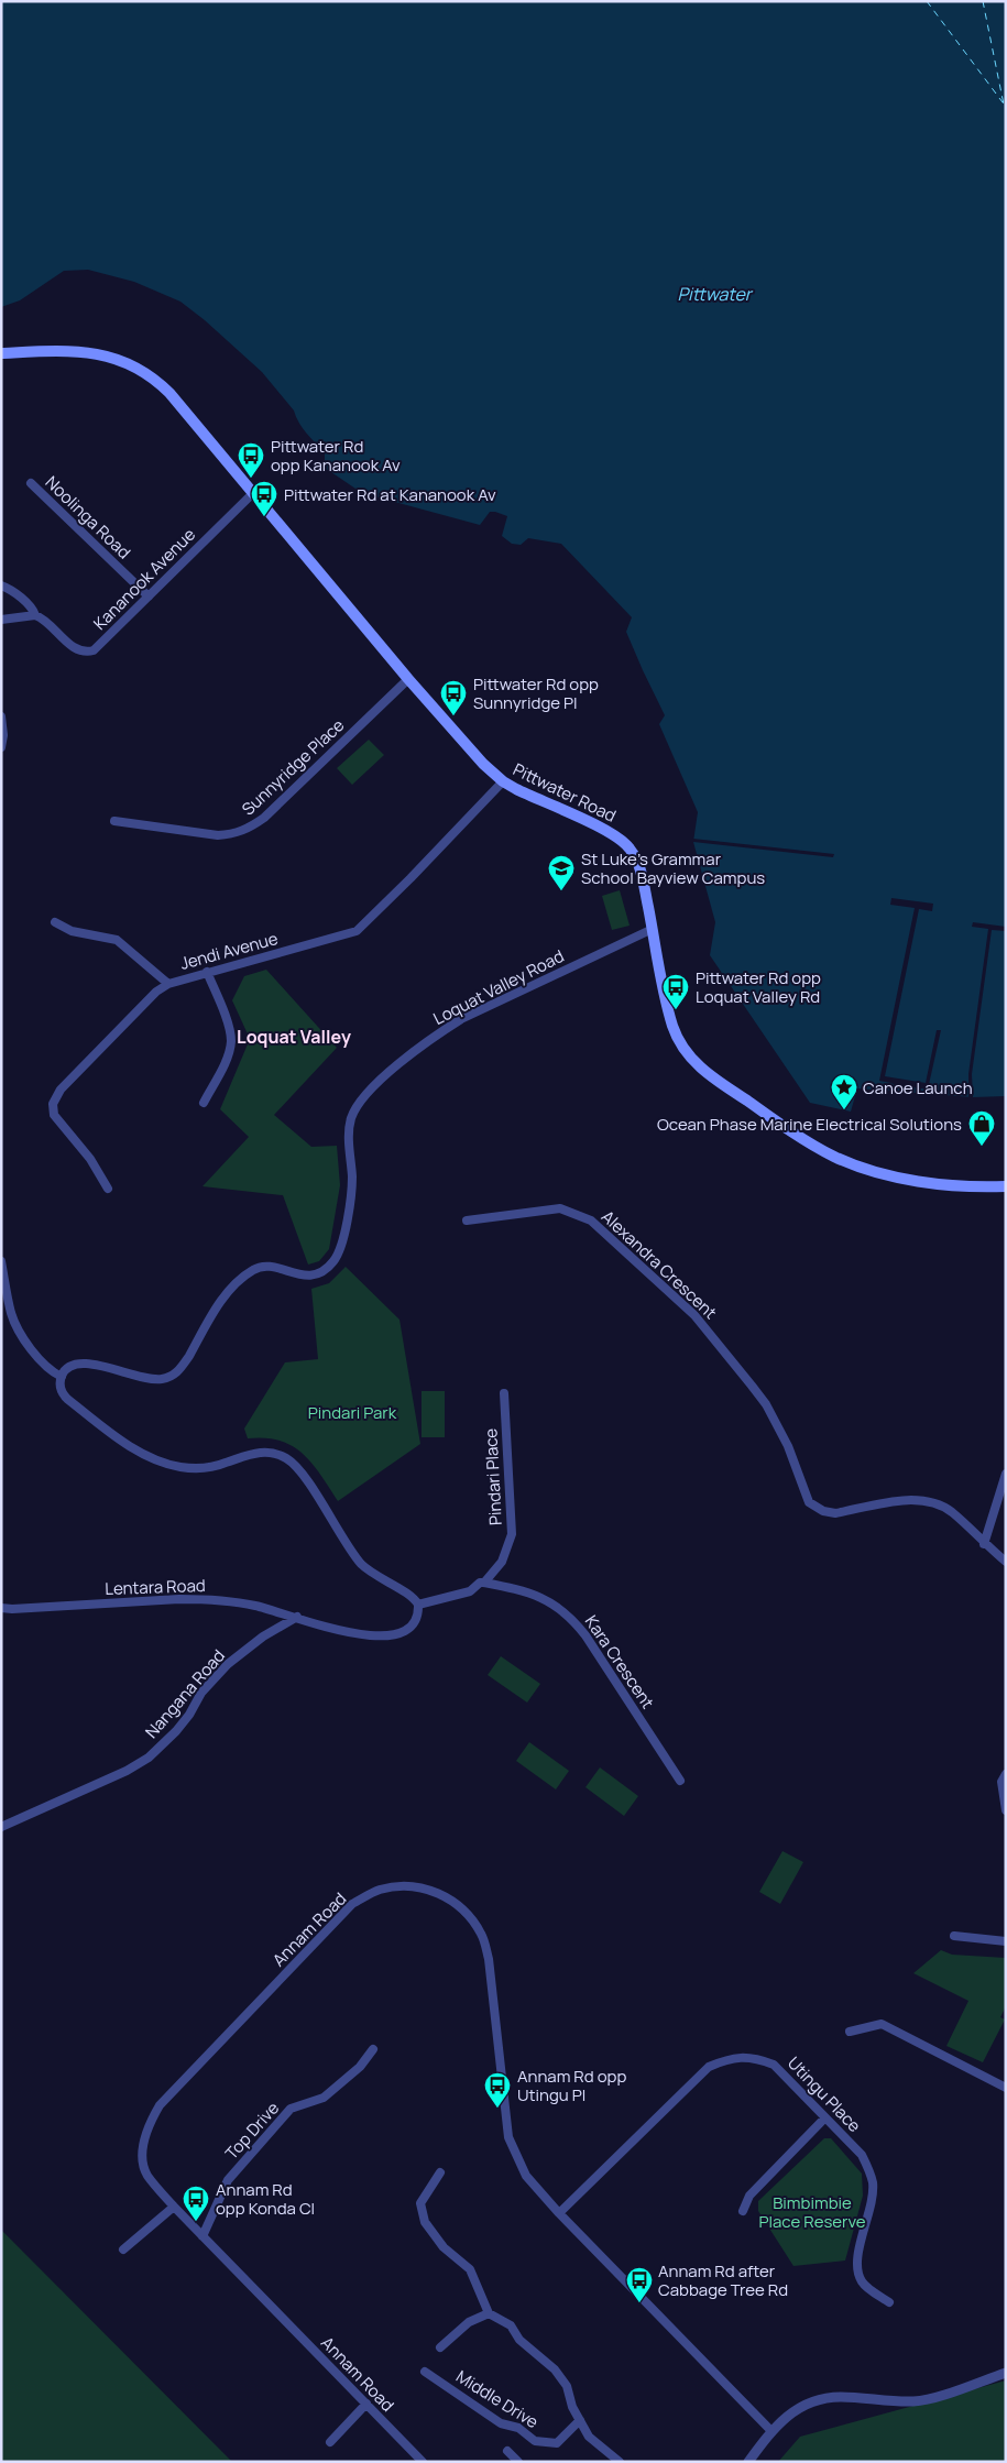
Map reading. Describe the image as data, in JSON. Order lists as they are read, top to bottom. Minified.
{"streets":{"main road":["Pittwater Road"],"street":["Noolinga Road","Kananook Avenue","Sunnyridge Place","Jendi Avenue","Loquat Valley Road","Alexandra Crescent","Pindari Place","Lentara Road","Kara Crescent","Nangana Road","Annam Road","Utingu Place","Top Drive","Middle Drive"]},"crossings":[["Noolinga Road","Kananook Avenue"],["Kananook Avenue","Pittwater Road"],["Sunnyridge Place","Pittwater Road"],["Pittwater Road","Jendi Avenue"],["Pittwater Road","Loquat Valley Road"],["Pindari Place","Kara Crescent"],["Lentara Road","Nangana Road"],["Annam Road","Utingu Place"],["Annam Road","Top Drive"]],"districts":["Loquat Valley"],"water":["Pittwater"],"parks":["Pindari Park","Bimbimbie Place Reserve"],"places":{"bus stop":["Pittwater Rd opp Kananook Av","Pittwater Rd at Kananook Av","Pittwater Rd opp Sunnyridge Pl","Pittwater Rd opp Loquat Valley Rd","Annam Rd opp Utingu Pl","Annam Rd opp Konda Cl","Annam Rd after Cabbage Tree Rd"],"school or university":["St Luke's Grammar School Bayview Campus"],"place":["Canoe Launch"],"shop":["Ocean Phase Marine Electrical Solutions"]}}
